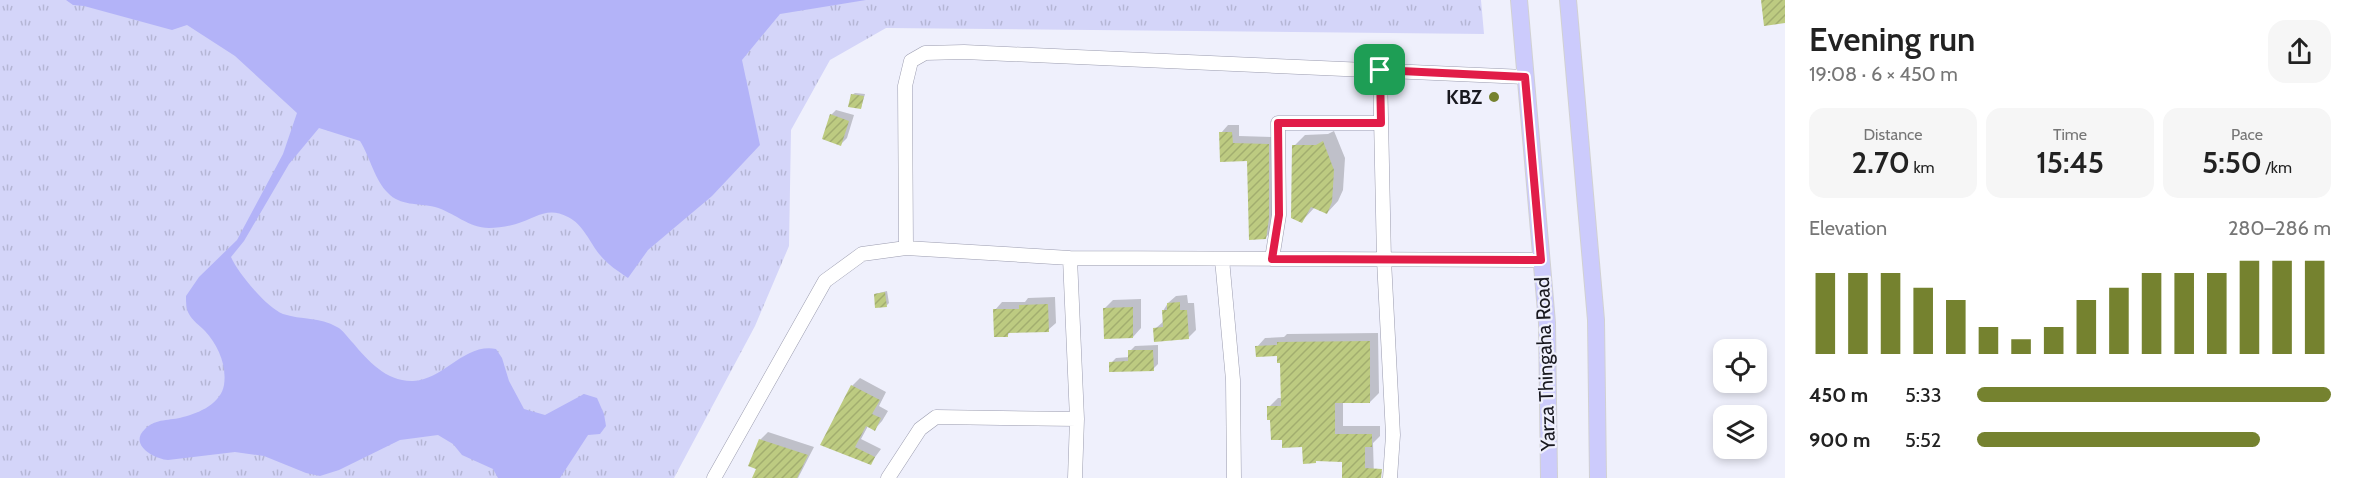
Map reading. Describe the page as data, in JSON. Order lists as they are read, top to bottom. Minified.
{"streets":{"main road":["Yarza Thingaha Road"]},"places":["KBZ"],"page":{"heading":["Evening run","19:08 · 6 × 450 m"],"stats":[["Distance","2.70 km"],["Time","15:45"],["Pace","5:50 /km"]],"chart":["Elevation","280–286 m"],"list":[{"name":"450 m","note":"5:33"},{"name":"900 m","note":"5:52"}]}}
